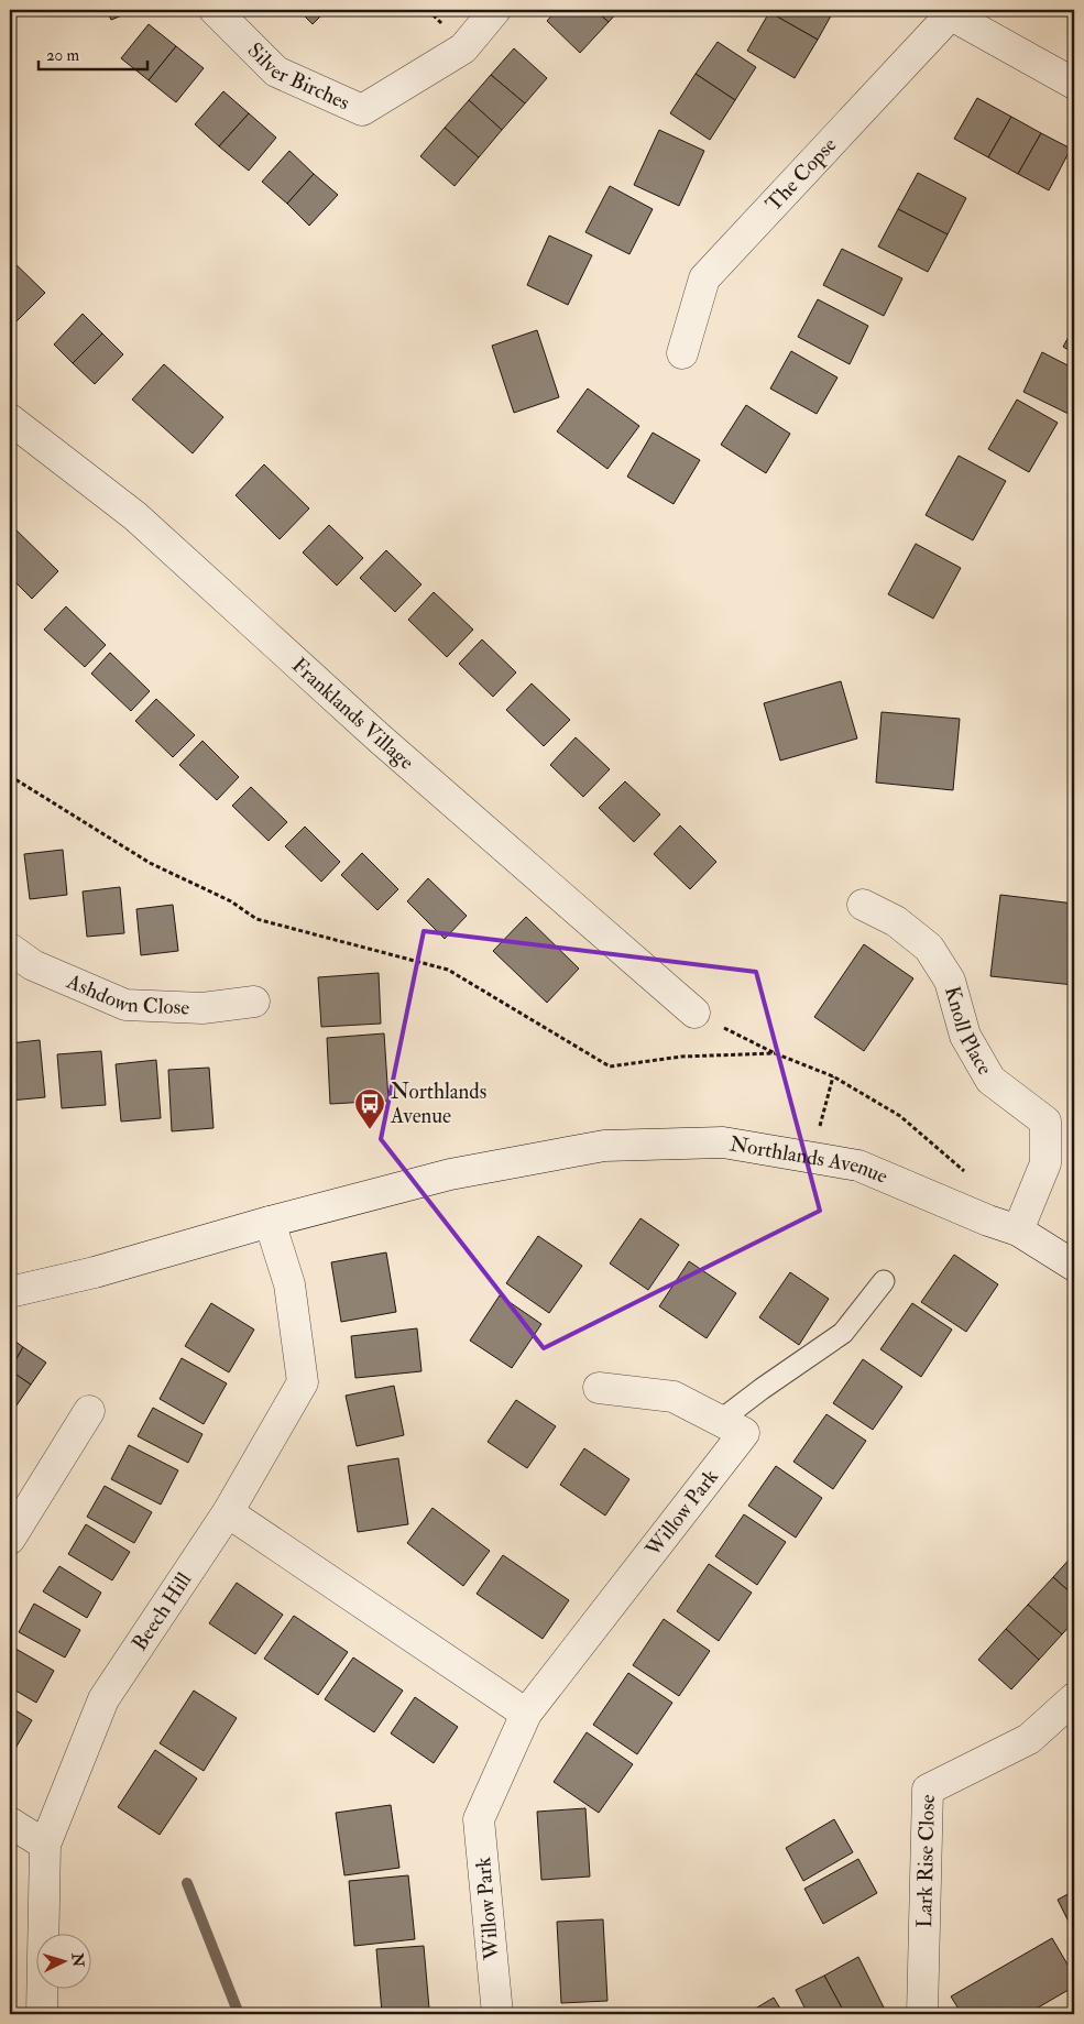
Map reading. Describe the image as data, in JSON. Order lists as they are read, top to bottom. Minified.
{"streets":{"street":["Silver Birches","The Copse","Franklands Village","Ashdown Close","Knoll Place","Northlands Avenue","Willow Park","Beech Hill","Lark Rise Close"]},"crossings":[["Knoll Place","Northlands Avenue"],["Northlands Avenue","Beech Hill"]],"places":{"bus stop":["Northlands Avenue"]},"scale_bar":"20 m","north":"right"}
